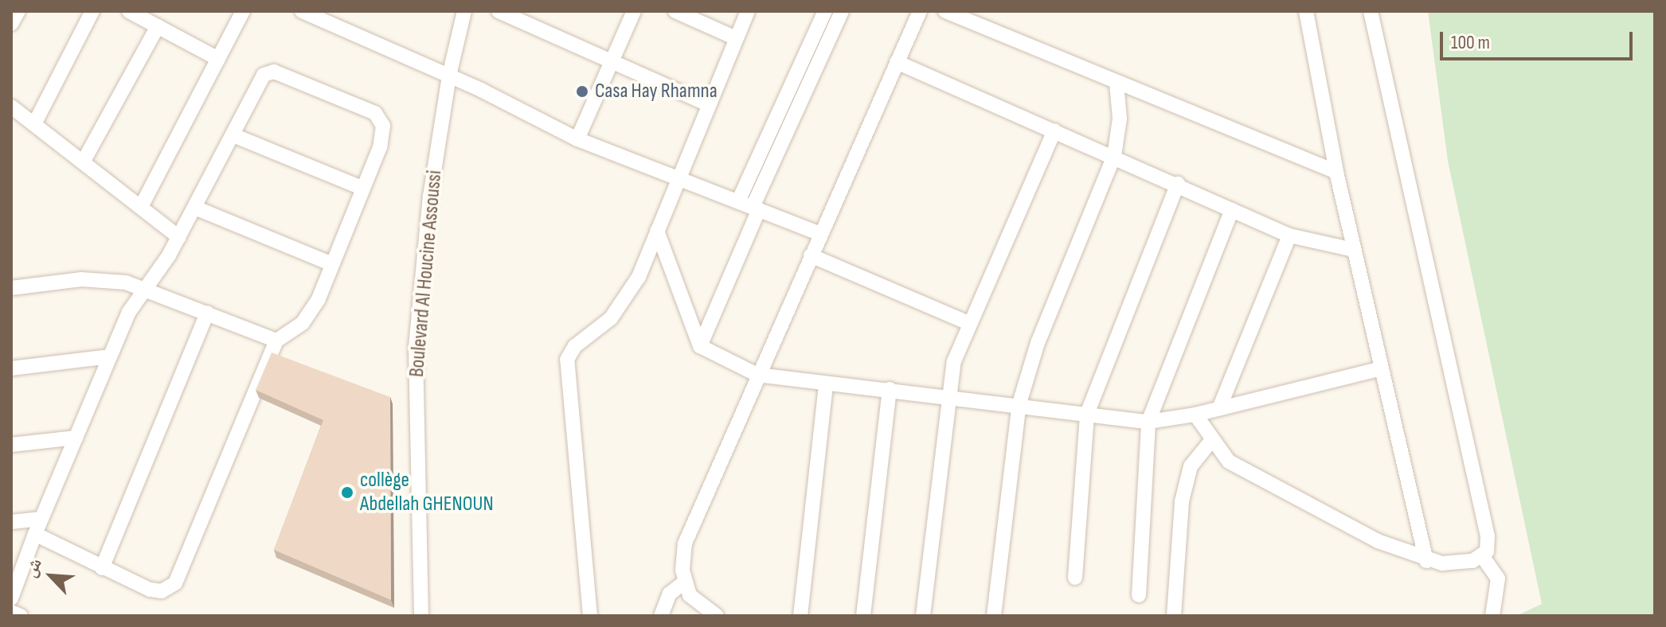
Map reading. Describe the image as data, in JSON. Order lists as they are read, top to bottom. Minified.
{"streets":{"street":["Boulevard Al Houcine Assoussi"]},"places":["Casa Hay Rhamna","collège Abdellah GHENOUN"],"scale_bar":"100 m","north":"top left"}
